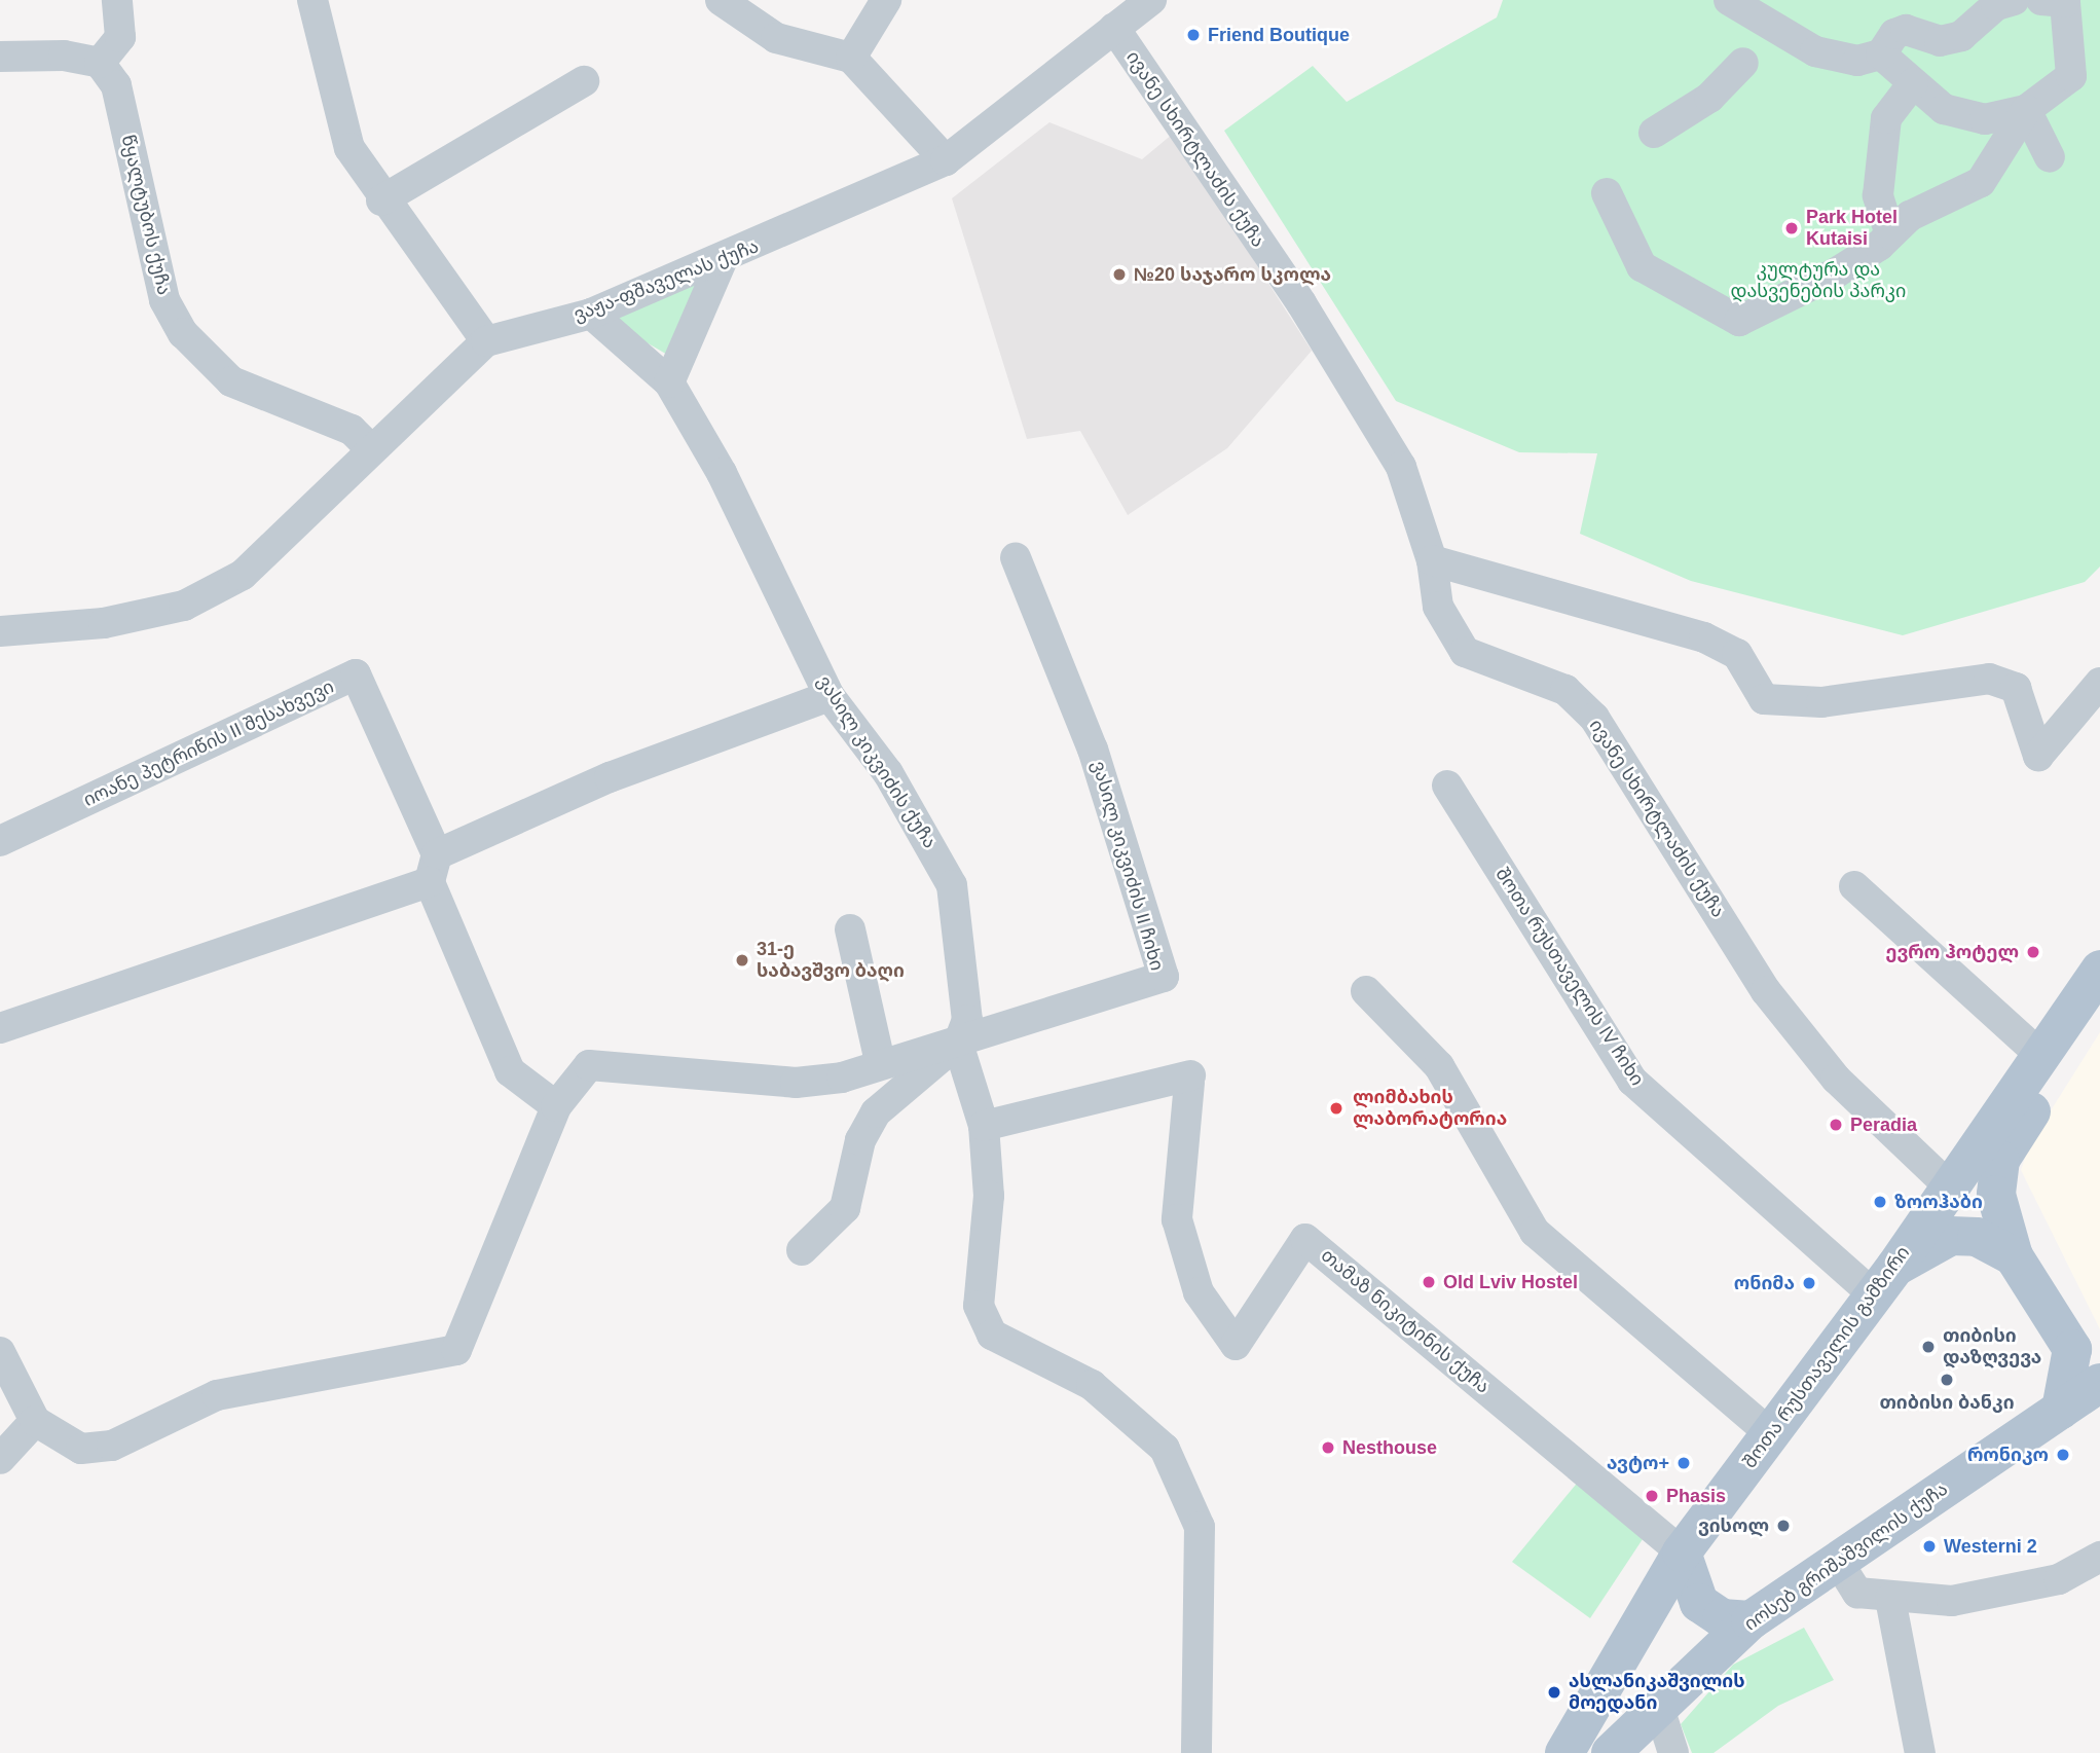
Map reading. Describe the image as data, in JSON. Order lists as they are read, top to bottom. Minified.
{"streets":{"main road":["შოთა რუსთაველის გამზირი","იოსებ გრიშაშვილის ქუჩა"],"street":["ივანე სხირტლაძის ქუჩა","წყალტუბოს ქუჩა","ვაჟა-ფშაველას ქუჩა","იოანე პეტრიწის II შესახვევი","ვასილ კიკვიძის ქუჩა","ვასილ კიკვიძის II ჩიხი","შოთა რუსთაველის IV ჩიხი","თამაზ ნიკიტინის ქუჩა"]},"crossings":[["ივანე სხირტლაძის ქუჩა","ვაჟა-ფშაველას ქუჩა"],["ივანე სხირტლაძის ქუჩა","შოთა რუსთაველის გამზირი"],["წყალტუბოს ქუჩა","ვაჟა-ფშაველას ქუჩა"],["ვაჟა-ფშაველას ქუჩა","ვასილ კიკვიძის ქუჩა"],["ვასილ კიკვიძის ქუჩა","ვასილ კიკვიძის II ჩიხი"],["შოთა რუსთაველის IV ჩიხი","შოთა რუსთაველის გამზირი"],["თამაზ ნიკიტინის ქუჩა","შოთა რუსთაველის გამზირი"]],"parks":["კულტურა და დასვენების პარკი"],"places":["Friend Boutique","Park Hotel Kutaisi","№20 საჯარო სკოლა","ევრო ჰოტელ","31-ე საბავშვო ბაღი","ლიმბახის ლაბორატორია","Peradia","ზოოჰაბი","Old Lviv Hostel","ონიმა","თიბისი დაზღვევა","თიბისი ბანკი","Nesthouse","რონიკო","ავტო+","Phasis","ვისოლ","Westerni 2","ასლანიკაშვილის მოედანი"]}
